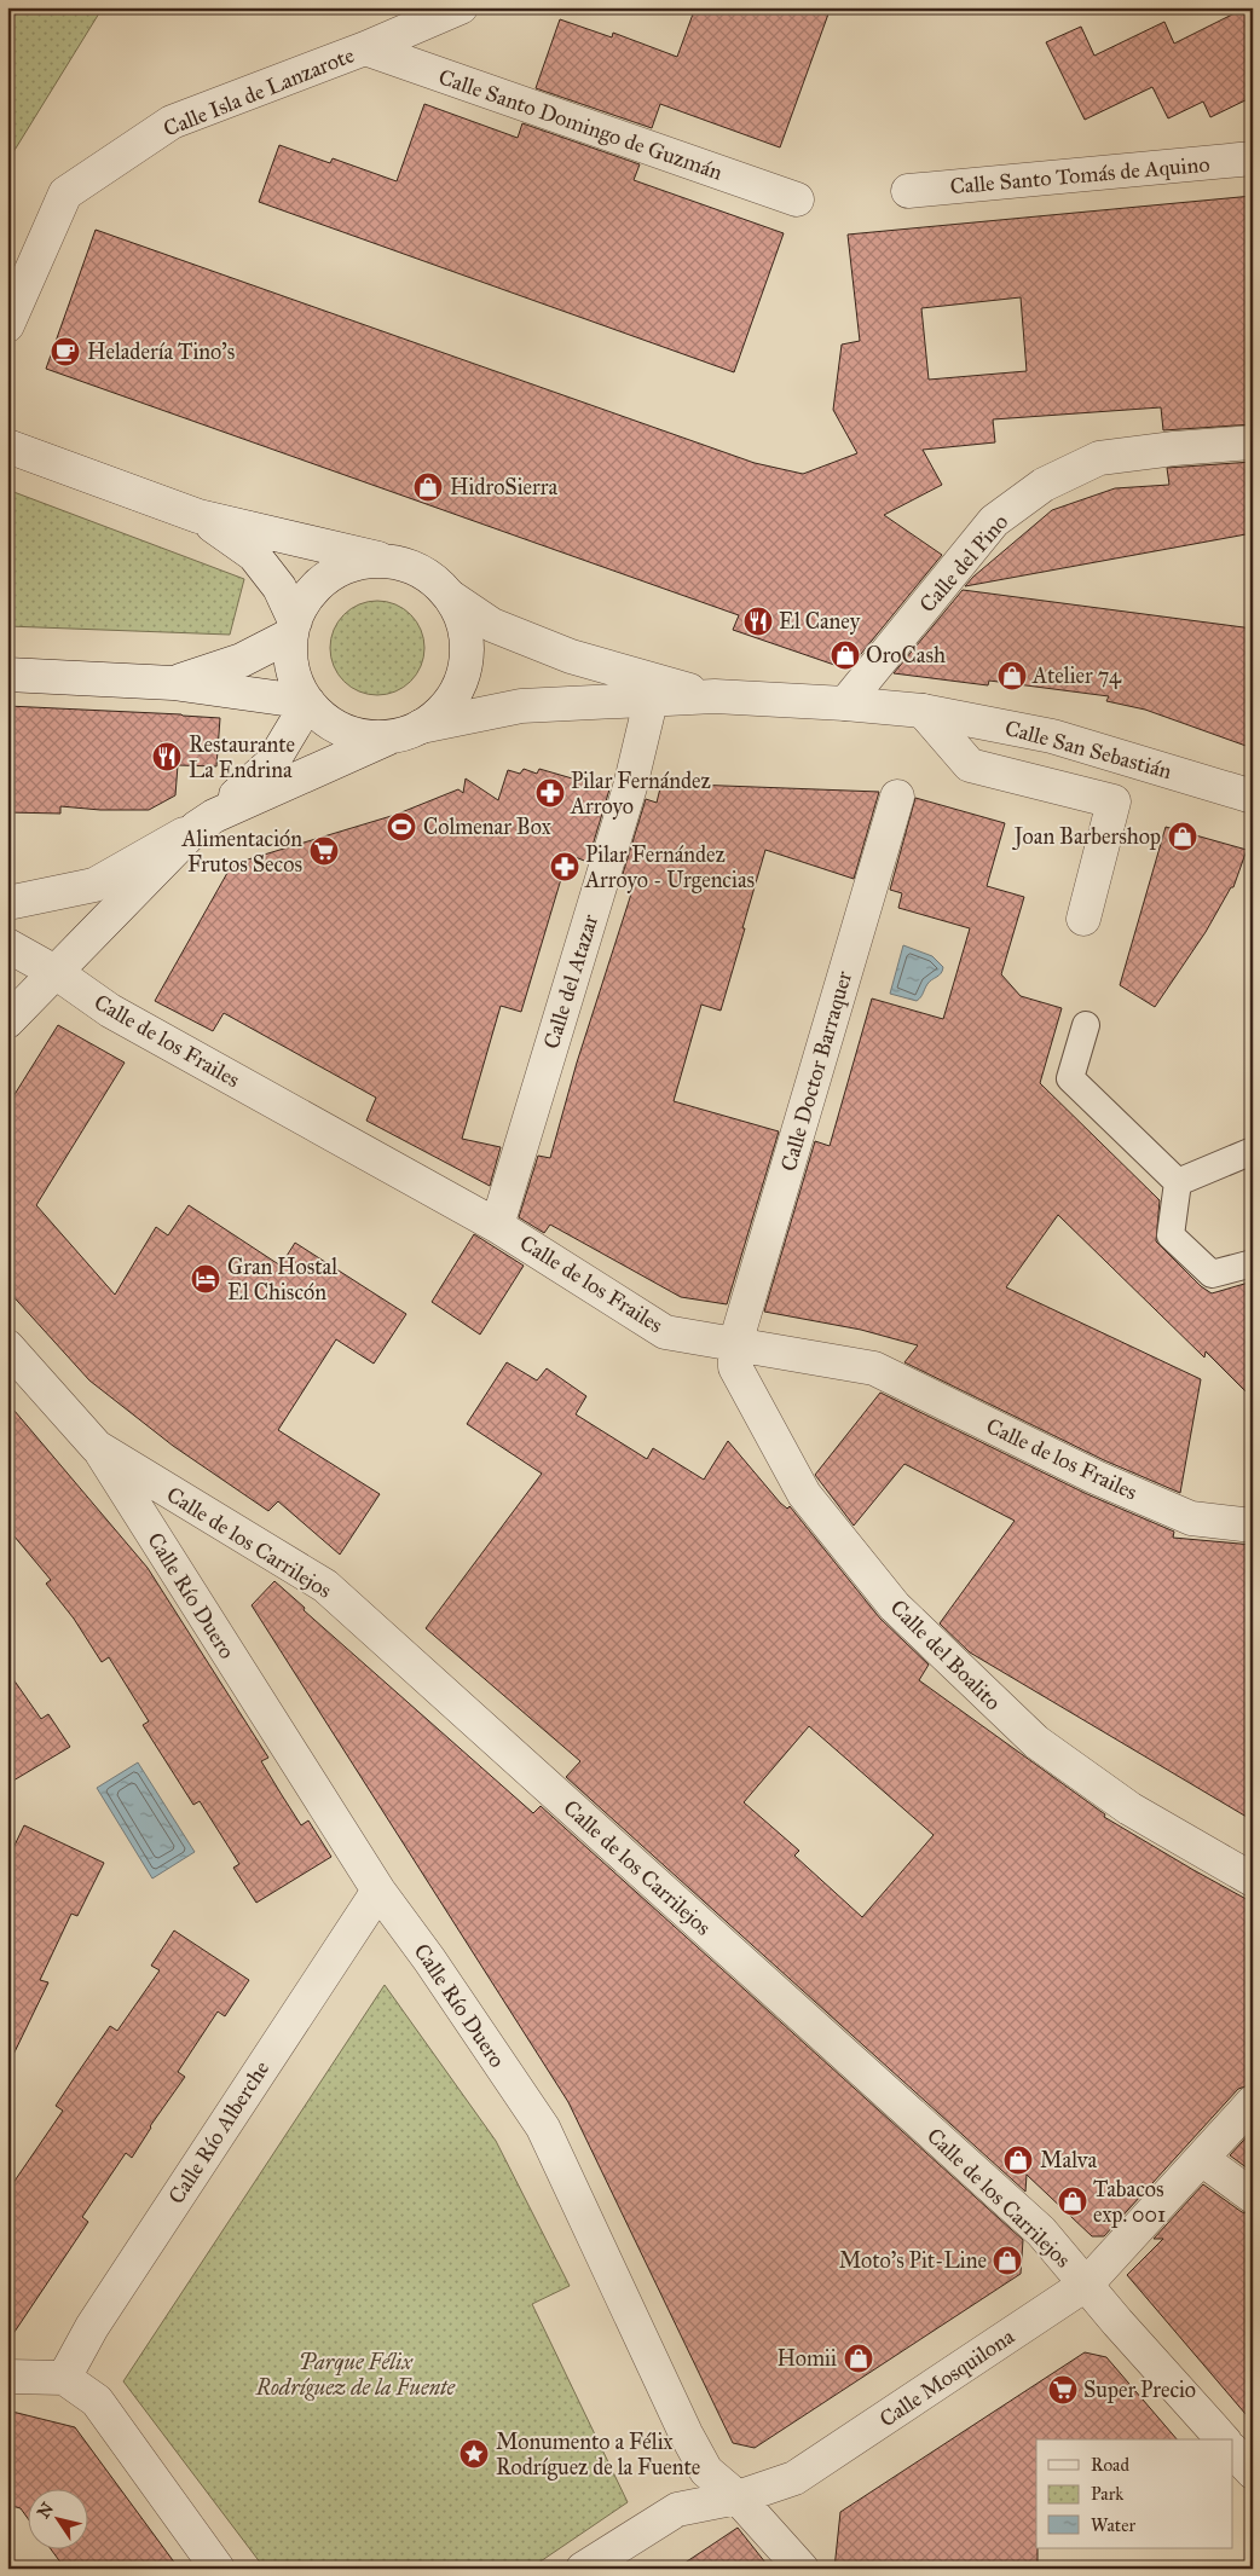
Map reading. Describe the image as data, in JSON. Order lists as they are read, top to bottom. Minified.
{"streets":{"street":["Calle Isla de Lanzarote","Calle Santo Domingo de Guzmán","Calle Santo Tomás de Aquino","Calle del Pino","Calle San Sebastián","Calle del Atazar","Calle de los Frailes","Calle Doctor Barraquer","Calle de los Carrilejos","Calle Río Duero","Calle del Boalito","Calle Río Alberche","Calle Mosquilona"]},"crossings":[["Calle Isla de Lanzarote","Calle Santo Domingo de Guzmán"],["Calle del Pino","Calle San Sebastián"],["Calle del Atazar","Calle de los Frailes"],["Calle de los Frailes","Calle Doctor Barraquer"],["Calle de los Frailes","Calle del Boalito"],["Calle Doctor Barraquer","Calle del Boalito"],["Calle de los Carrilejos","Calle Río Duero"],["Calle de los Carrilejos","Calle Mosquilona"],["Calle Río Duero","Calle Río Alberche"],["Calle Río Duero","Calle Mosquilona"]],"parks":["Parque Félix Rodríguez de la Fuente"],"places":{"cafe":["Heladería Tino's"],"shop":["HidroSierra","OroCash","Atelier 74","Joan Barbershop","Malva","Tabacos exp. 001","Moto's Pit-Line","Homii"],"restaurant":["El Caney","Restaurante La Endrina"],"pharmacy":["Pilar Fernández Arroyo","Pilar Fernández Arroyo - Urgencias"],"sports":["Colmenar Box"],"supermarket":["Alimentación Frutos Secos","Super Precio"],"hotel":["Gran Hostal El Chiscón"],"place":["Monumento a Félix Rodríguez de la Fuente"]},"legend":["Road","Park","Water"],"north":"top left"}
